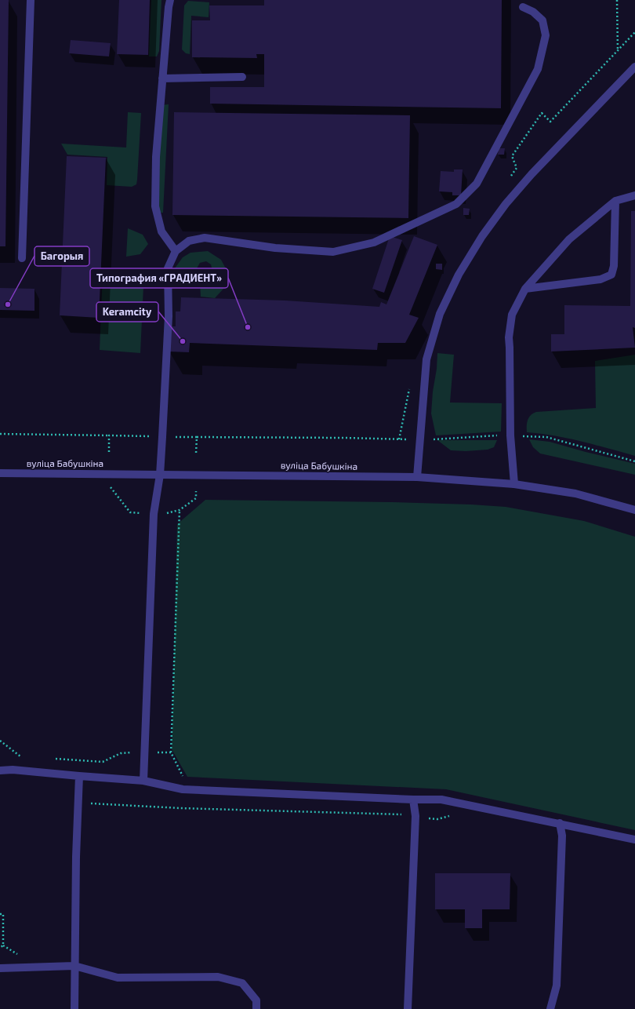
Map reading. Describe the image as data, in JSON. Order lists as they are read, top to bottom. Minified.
{"streets":{"street":["вуліца Бабушкіна"]},"places":["Багорыя","Типография «ГРАДИЕНТ»","Keramcity"]}
